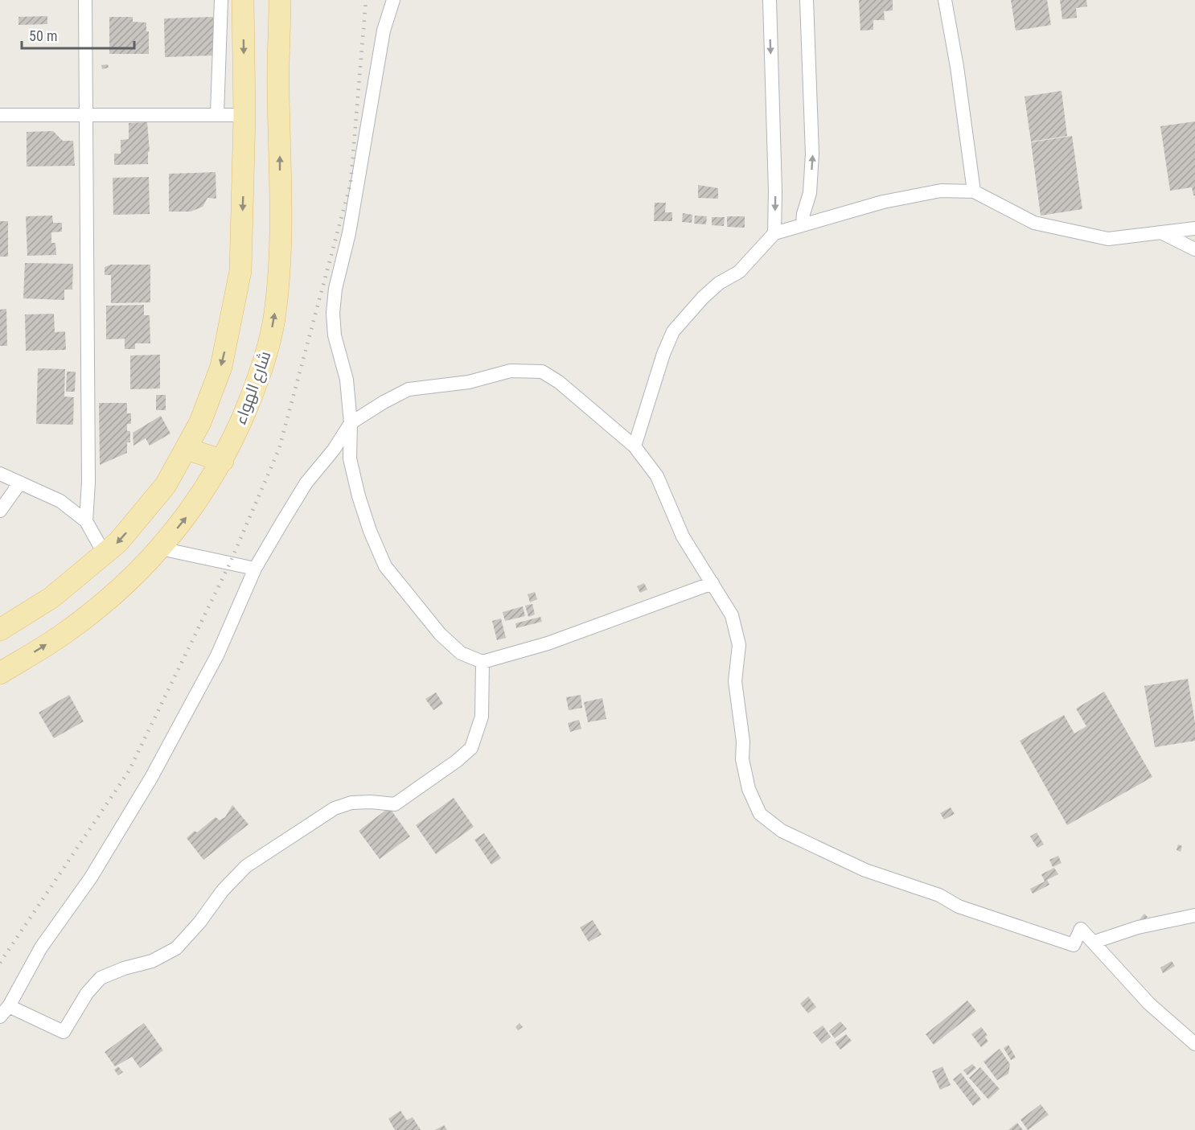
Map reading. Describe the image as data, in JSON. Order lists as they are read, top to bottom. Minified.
{"streets":{"main road":["شارع الهواء"]},"scale_bar":"50 m"}
